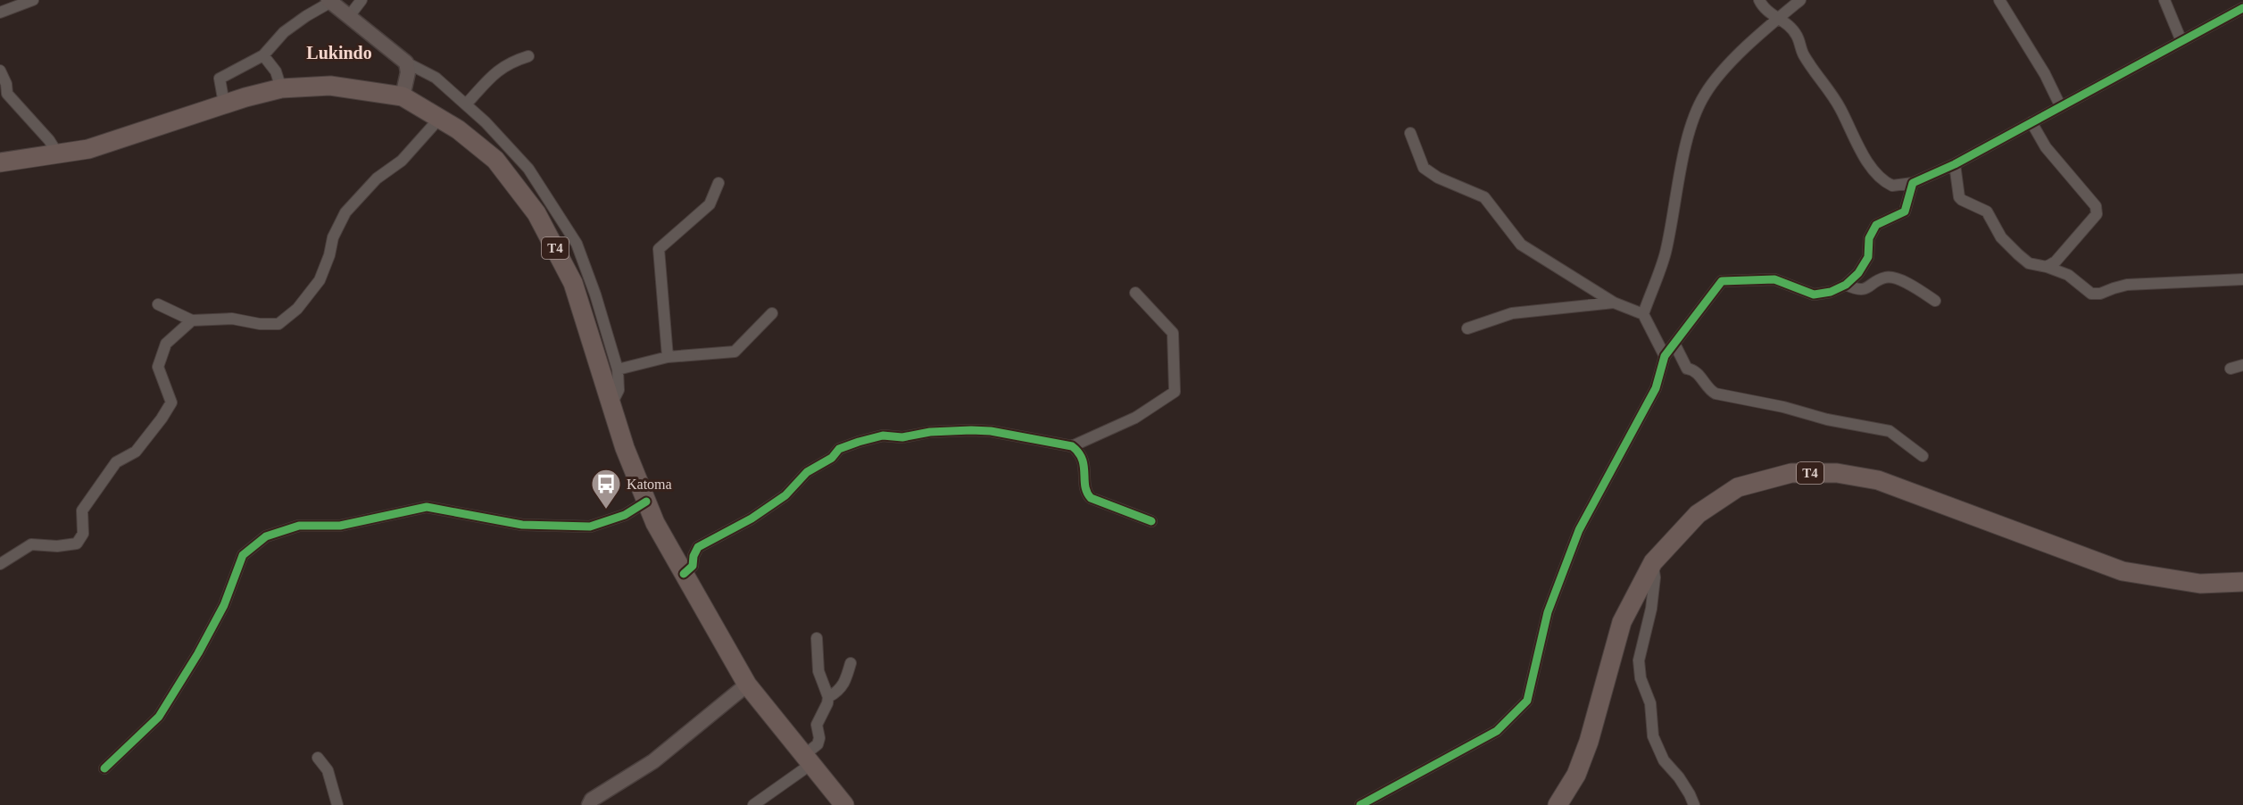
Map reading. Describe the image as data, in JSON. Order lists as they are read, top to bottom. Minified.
{"streets":{"highway":["T4"]},"districts":["Lukindo"],"places":{"bus stop":["Katoma"]}}
